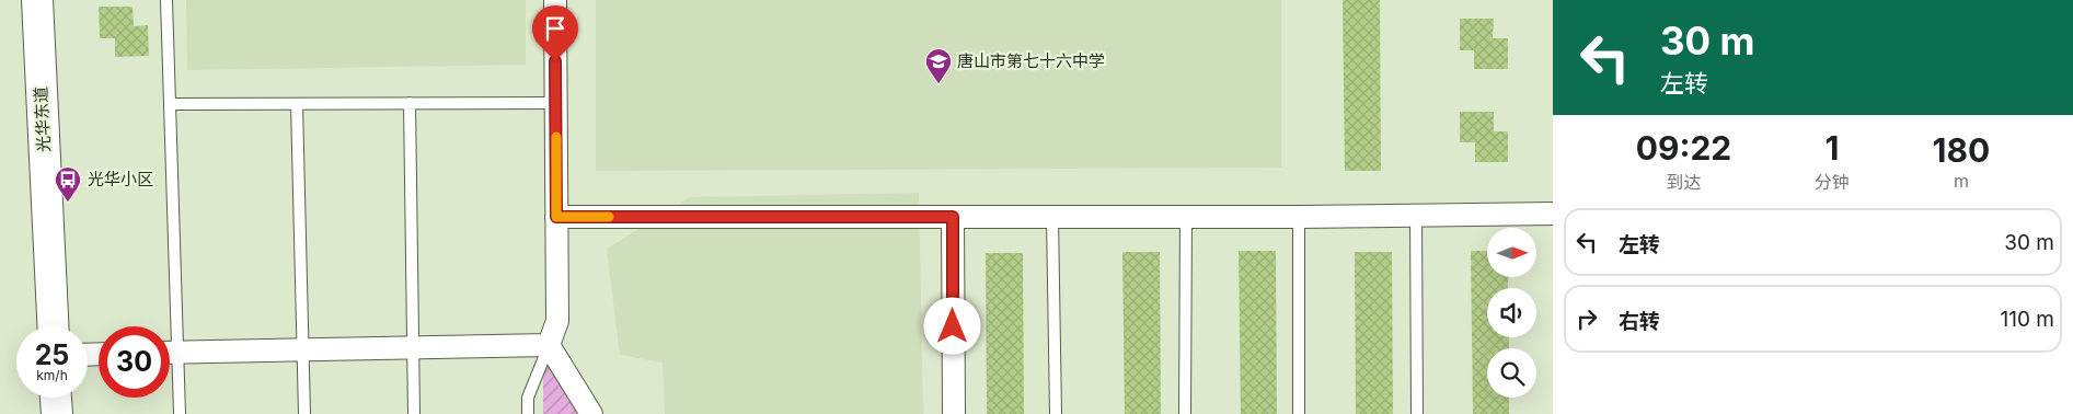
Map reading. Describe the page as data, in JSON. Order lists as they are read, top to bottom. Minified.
{"streets":{"main road":["光华东道"]},"places":{"school or university":["唐山市第七十六中学"],"bus stop":["光华小区"]},"north":"right","page":{"turn":["30 m","左转"],"eta":["09:22","到达","1","分钟","180","m"],"list":[{"name":"左转","value":"30 m"},{"name":"右转","value":"110 m"}],"speed":"25 km/h","limit":"30"}}
